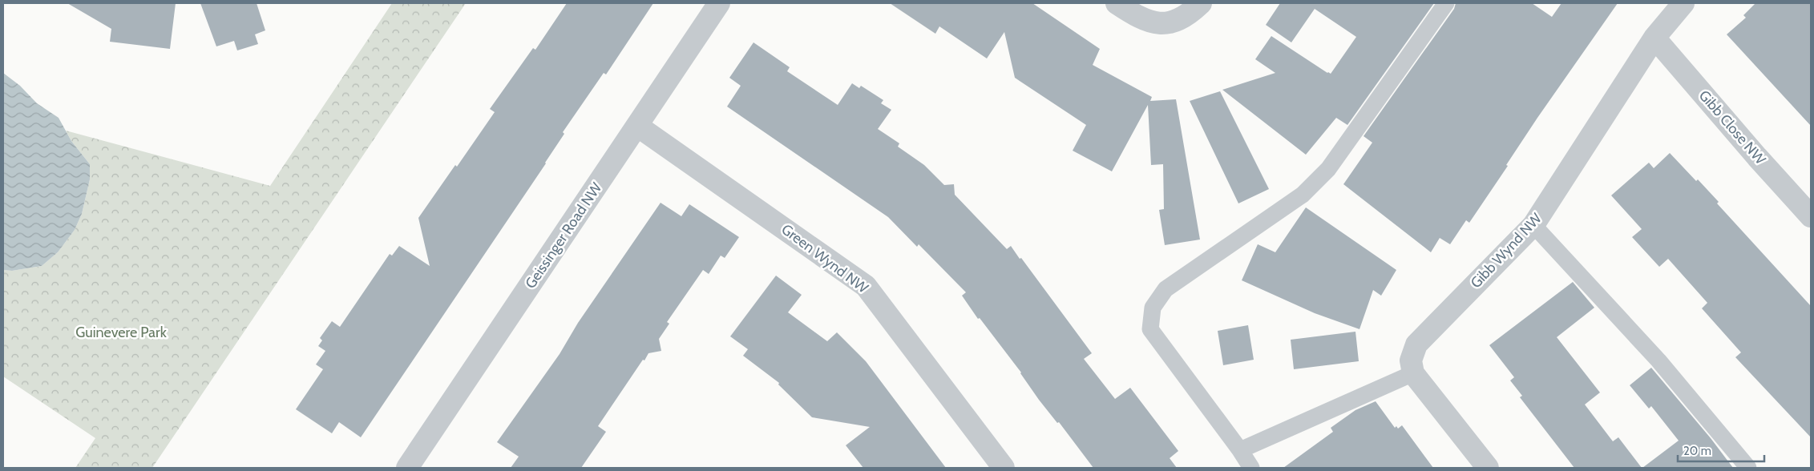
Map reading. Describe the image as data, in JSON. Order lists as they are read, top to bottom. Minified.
{"streets":{"street":["Gibb Close NW","Geissinger Road NW","Gibb Wynd NW","Green Wynd NW"]},"crossings":[["Gibb Close NW","Gibb Wynd NW"],["Geissinger Road NW","Green Wynd NW"]],"parks":["Guinevere Park"],"scale_bar":"20 m"}
